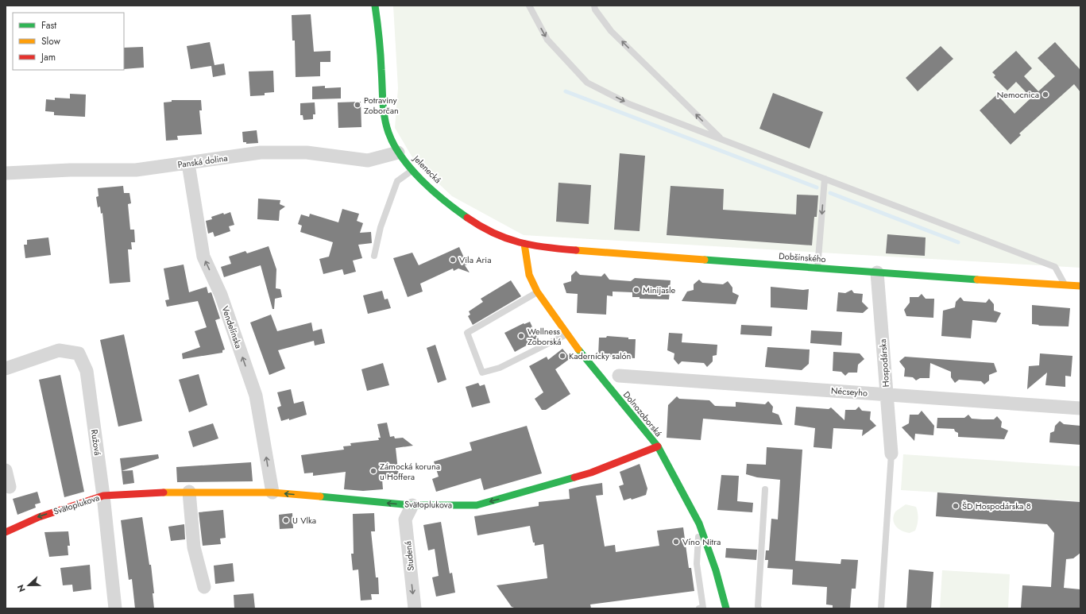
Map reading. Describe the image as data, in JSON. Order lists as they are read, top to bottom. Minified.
{"streets":{"street":["Panská dolina","Jelenecká","Dobšinského","Vendelínska","Hospodárska","Nécseyho","Dolnozoborská","Ružová","Svätoplukova","Studená"]},"crossings":[["Panská dolina","Jelenecká"],["Panská dolina","Vendelínska"],["Jelenecká","Dobšinského"],["Jelenecká","Dolnozoborská"],["Dobšinského","Hospodárska"],["Dobšinského","Dolnozoborská"],["Vendelínska","Svätoplukova"],["Hospodárska","Nécseyho"],["Dolnozoborská","Svätoplukova"],["Ružová","Svätoplukova"],["Svätoplukova","Studená"]],"one_way":["Vendelínska","Svätoplukova","Studená"],"places":["Nemocnica","Potraviny Zoborčan","Vila Aria","Minijasle","Wellness Zoborská","Kadernícky salón","Zámocká koruna u Hoffera","ŠD Hospodárska 8","U Vlka","Víno Nitra"],"legend":["Fast","Slow","Jam"],"north":"left"}
